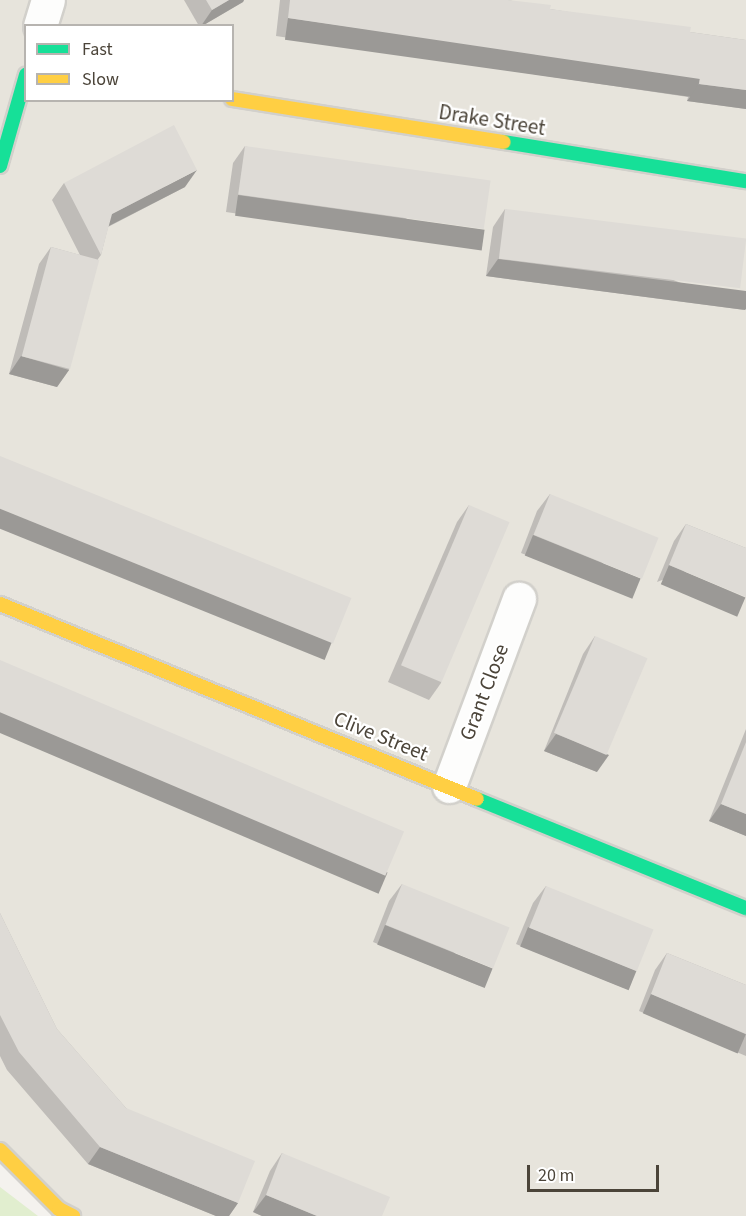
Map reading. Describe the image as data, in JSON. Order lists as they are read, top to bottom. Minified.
{"streets":{"street":["Drake Street","Grant Close","Clive Street"]},"crossings":[["Grant Close","Clive Street"]],"legend":["Fast","Slow"],"scale_bar":"20 m"}
